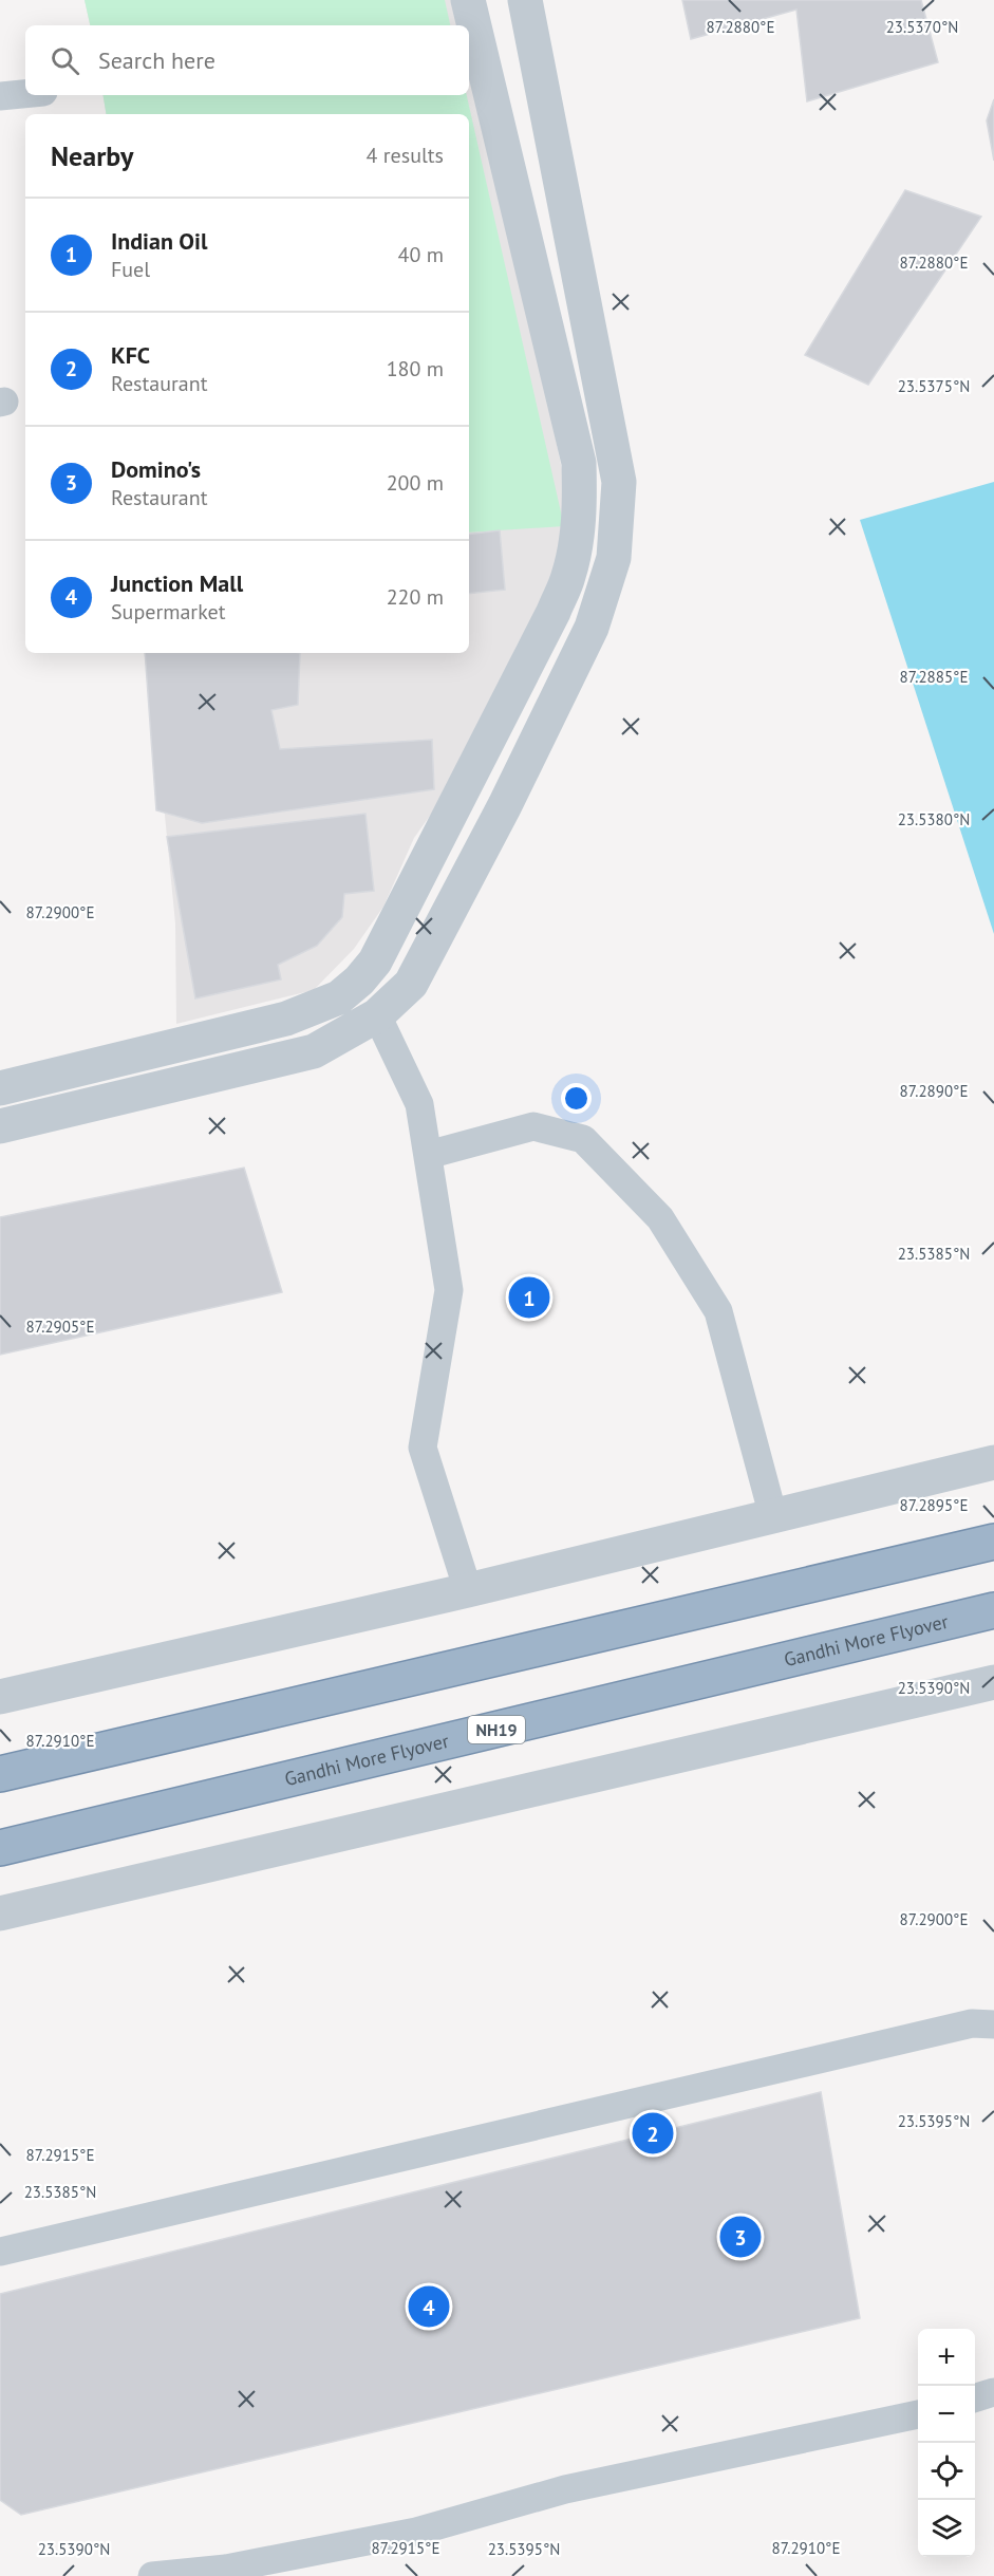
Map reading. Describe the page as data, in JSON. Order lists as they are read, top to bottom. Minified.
{"streets":{"highway":["Gandhi More Flyover","NH19"]},"page":{"search":"Search here","heading":["Nearby","4 results"],"list":[{"mark":"1","name":"Indian Oil","note":"Fuel","value":"40 m"},{"mark":"2","name":"KFC","note":"Restaurant","value":"180 m"},{"mark":"3","name":"Domino's","note":"Restaurant","value":"200 m"},{"mark":"4","name":"Junction Mall","note":"Supermarket","value":"220 m"}],"pins":["1","2","3","4"],"map_buttons":["+","−"]},"coordinates":["23.5370°N","87.2880°E","23.5375°N","87.2885°E","23.5380°N","87.2900°E","87.2890°E","23.5385°N","87.2905°E","87.2895°E","23.5390°N","87.2910°E","23.5395°N","87.2915°E"]}
